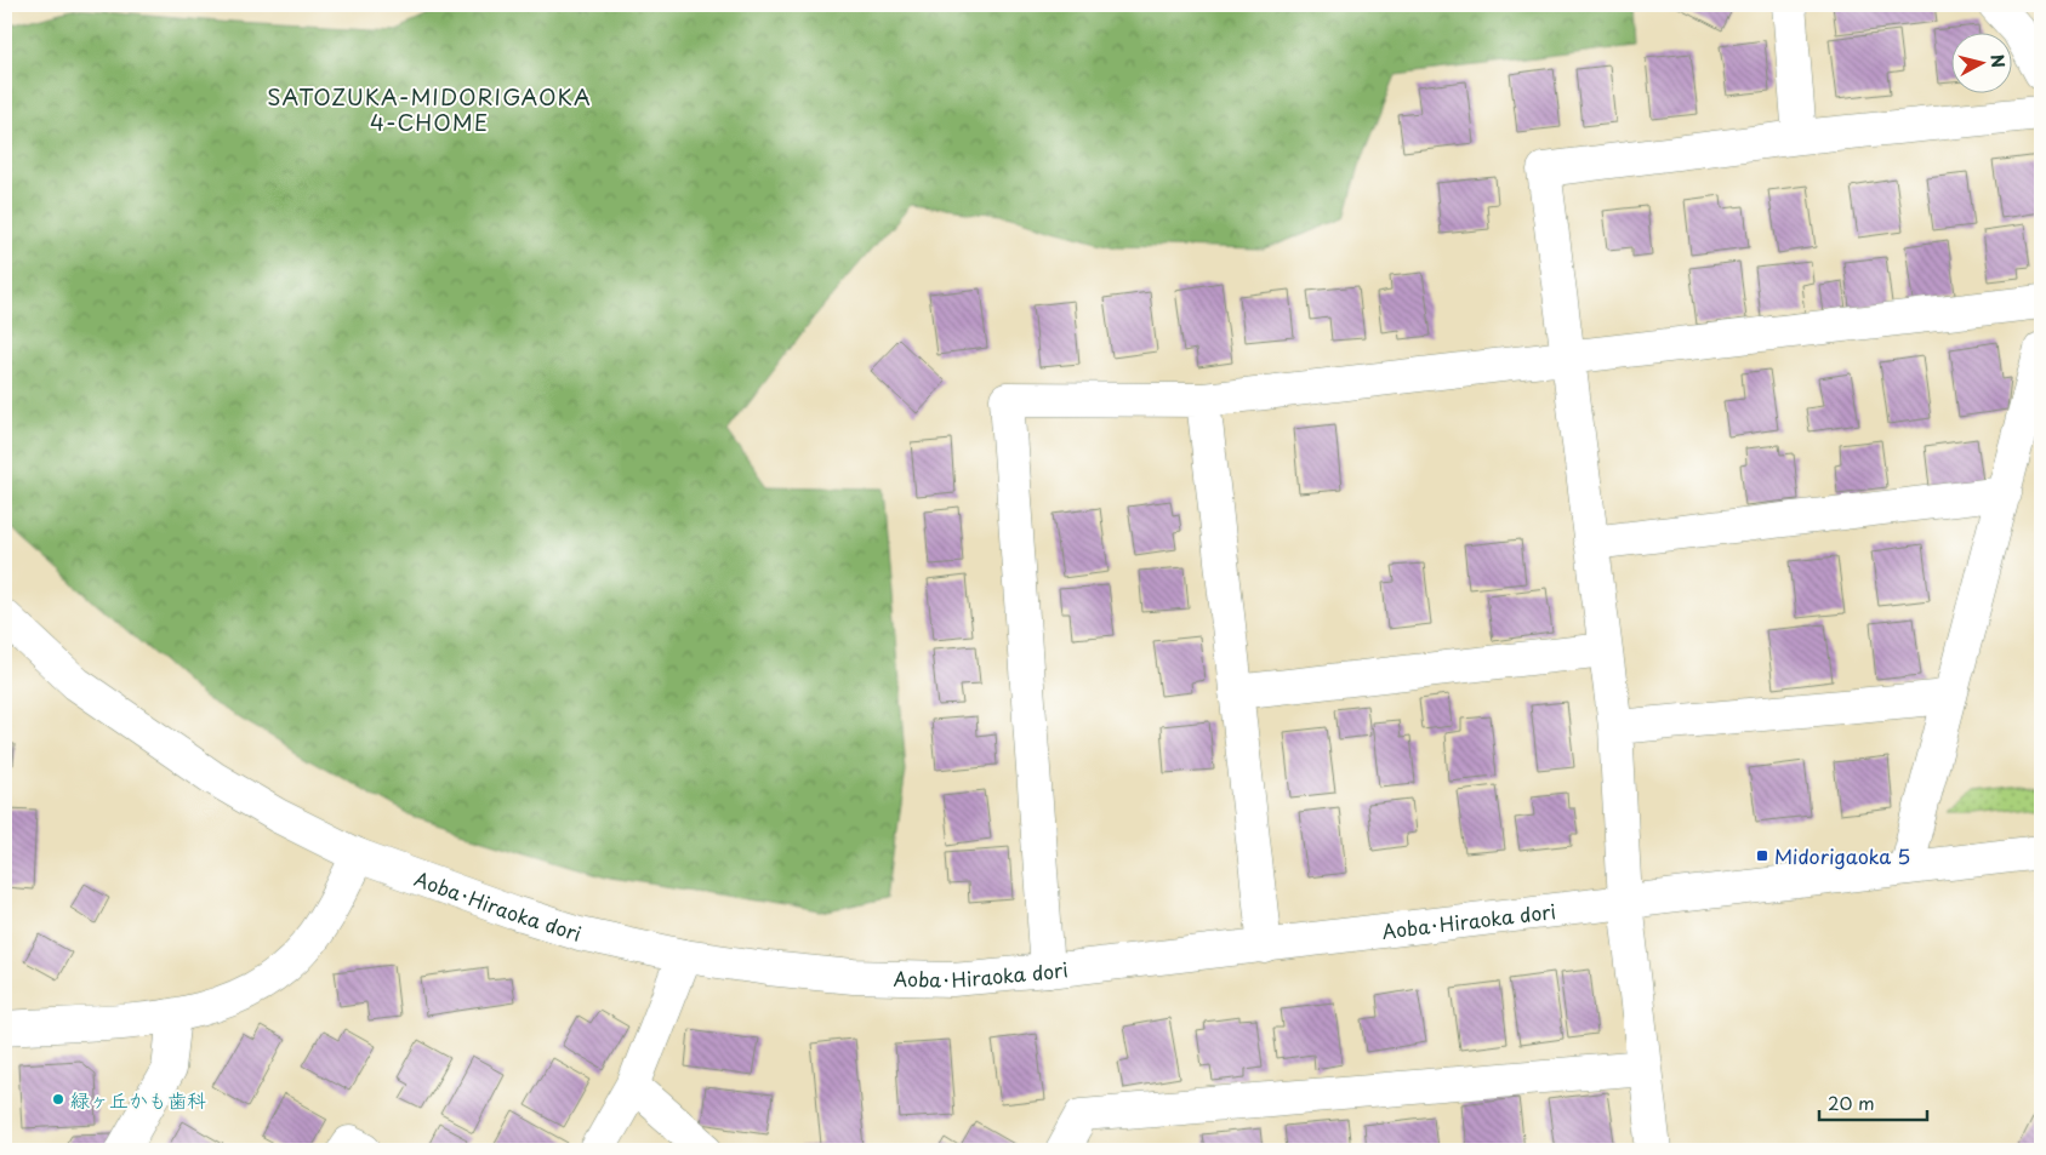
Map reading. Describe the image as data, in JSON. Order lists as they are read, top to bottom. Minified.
{"streets":{"street":["Aoba･Hiraoka dori"]},"districts":["SATOZUKA-MIDORIGAOKA 4-CHOME"],"places":{"transit":["Midorigaoka 5"],"other":["緑ヶ丘かも歯科"]},"scale_bar":"20 m","north":"right"}
